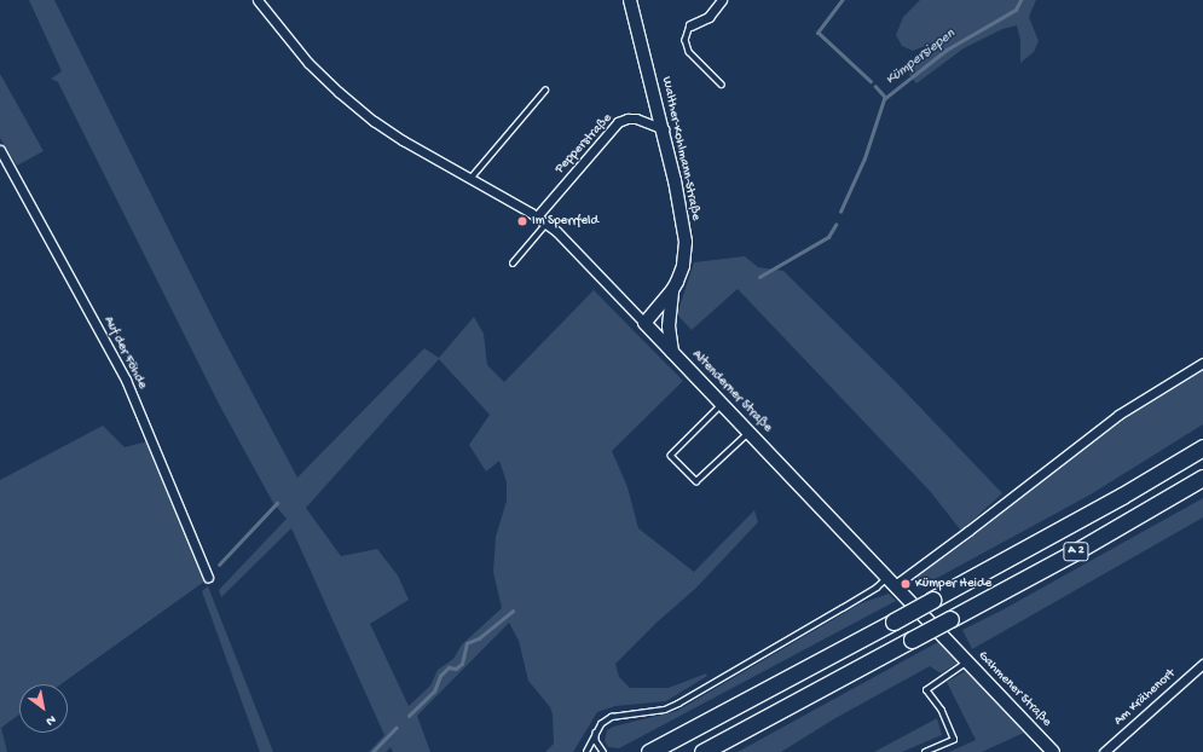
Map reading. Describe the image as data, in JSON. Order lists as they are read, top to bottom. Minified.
{"streets":{"highway":["A 2"],"main road":["Walther-Kohlmann-Straße","Altenderner Straße","Gahmener Straße"],"street":["Pepperstraße","Auf der Föhde","Am Krähenort"]},"crossings":[["Pepperstraße","Walther-Kohlmann-Straße"],["Pepperstraße","Altenderner Straße"],["Walther-Kohlmann-Straße","Altenderner Straße"],["Altenderner Straße","Gahmener Straße"]],"water":["Kümpersiepen"],"places":["Im Sperrfeld","Kümper Heide"],"north":"bottom right"}
